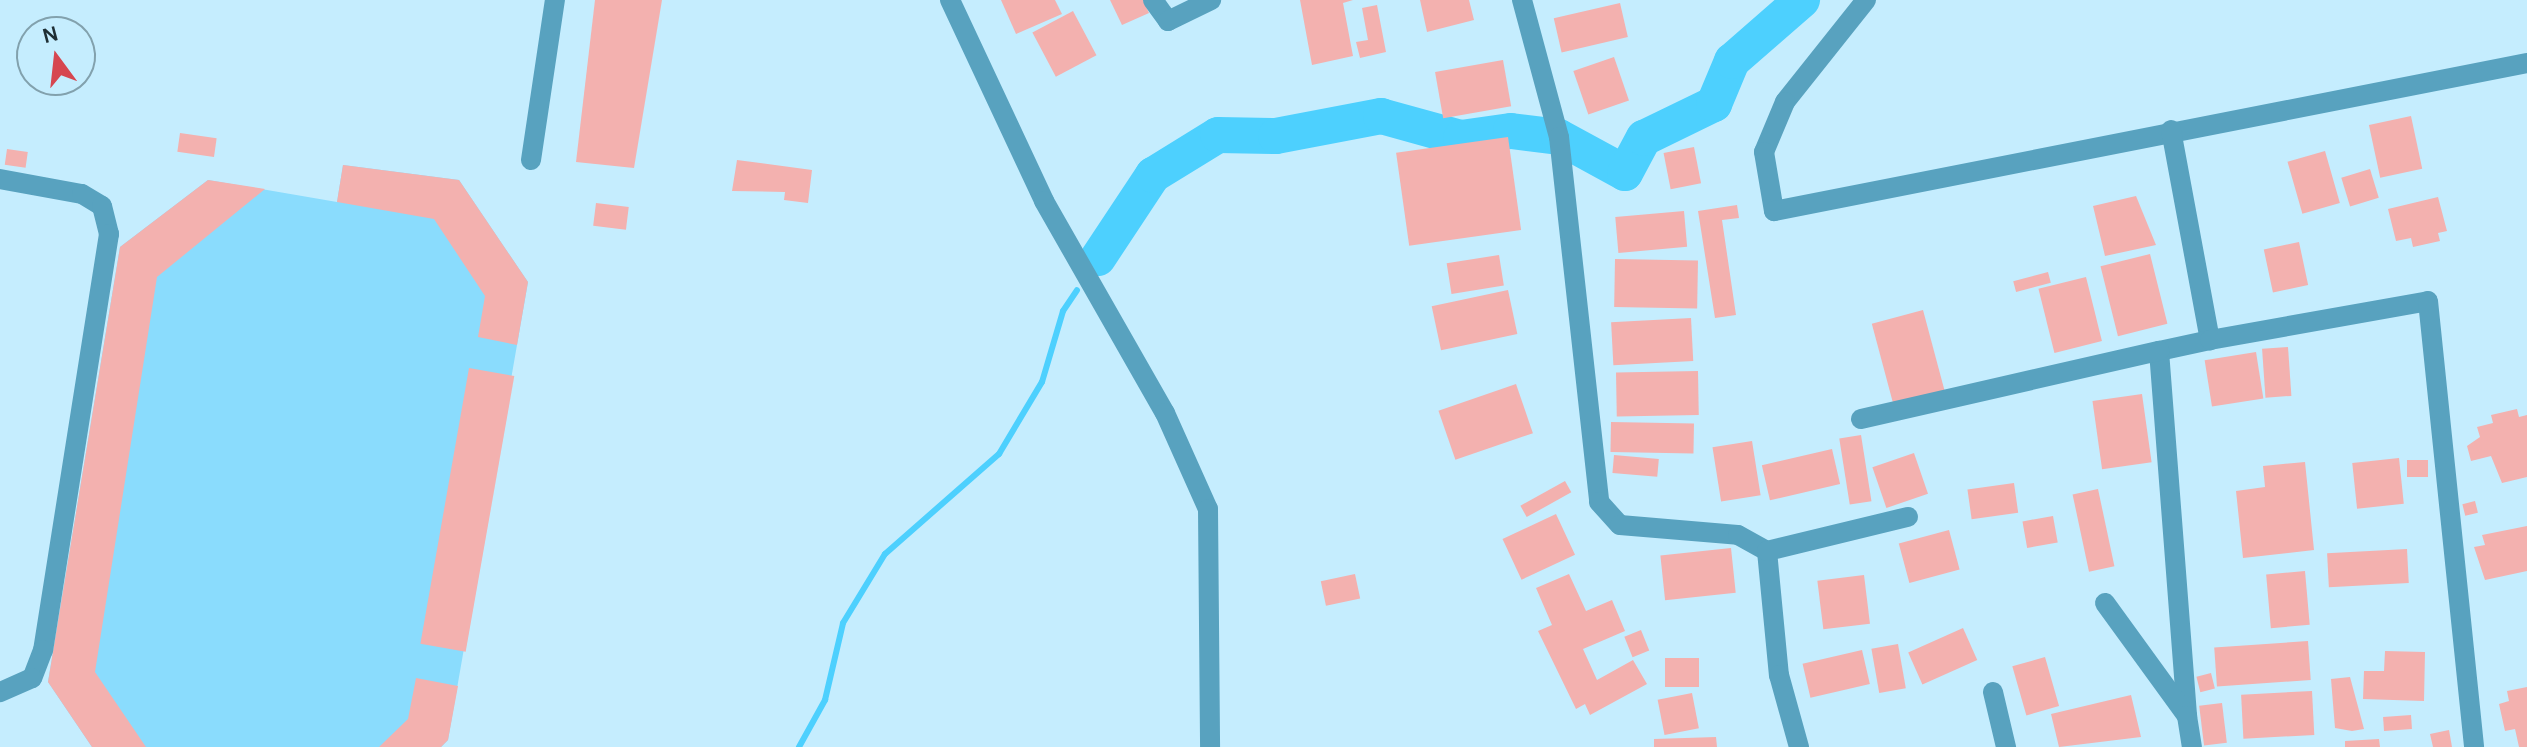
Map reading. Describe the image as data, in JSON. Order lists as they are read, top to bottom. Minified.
{"north":"top"}
